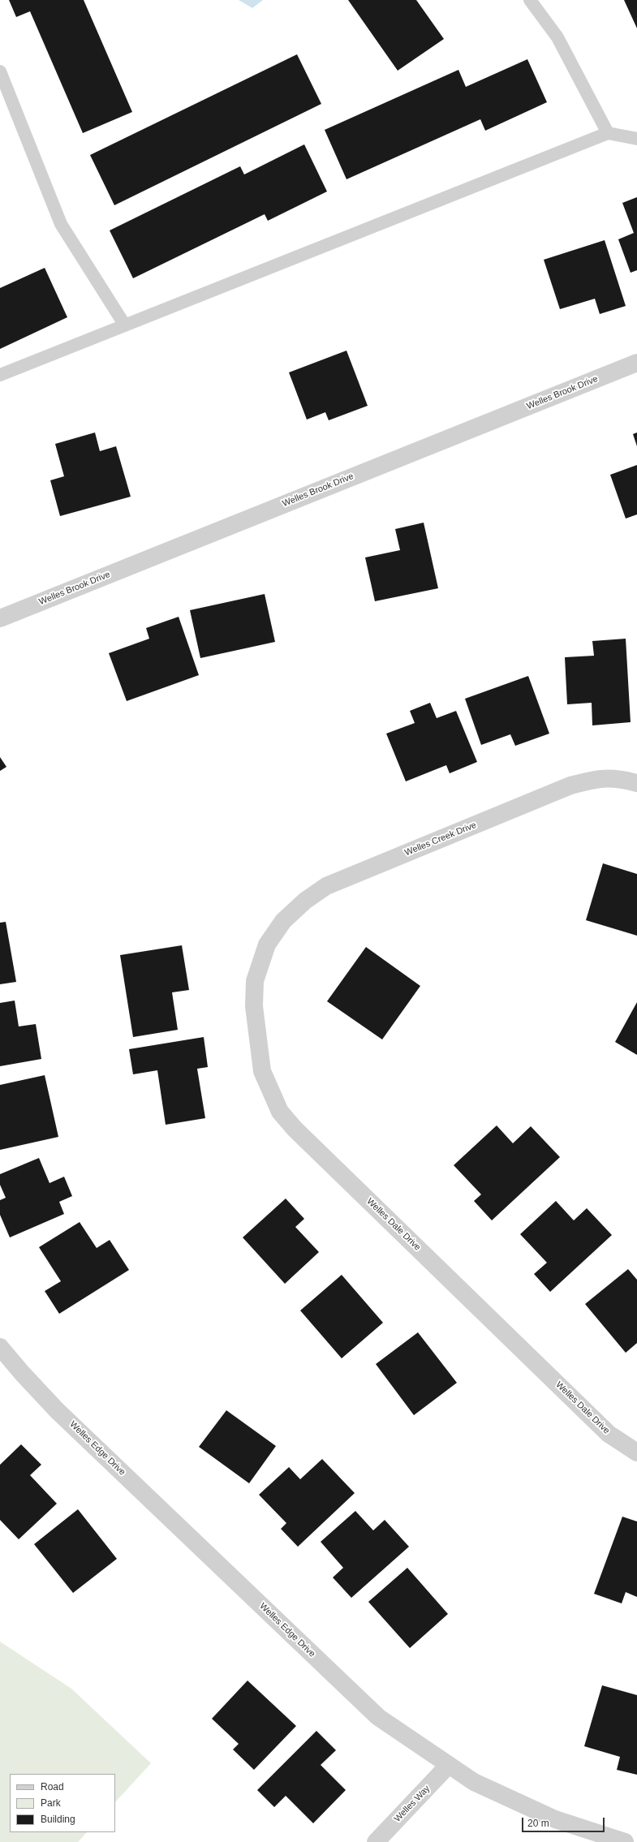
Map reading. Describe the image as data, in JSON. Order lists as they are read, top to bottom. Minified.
{"streets":{"street":["Welles Brook Drive","Welles Creek Drive","Welles Dale Drive","Welles Edge Drive","Welles Way"]},"crossings":[["Welles Creek Drive","Welles Dale Drive"],["Welles Edge Drive","Welles Way"]],"legend":["Road","Park","Building"],"scale_bar":"20 m"}
